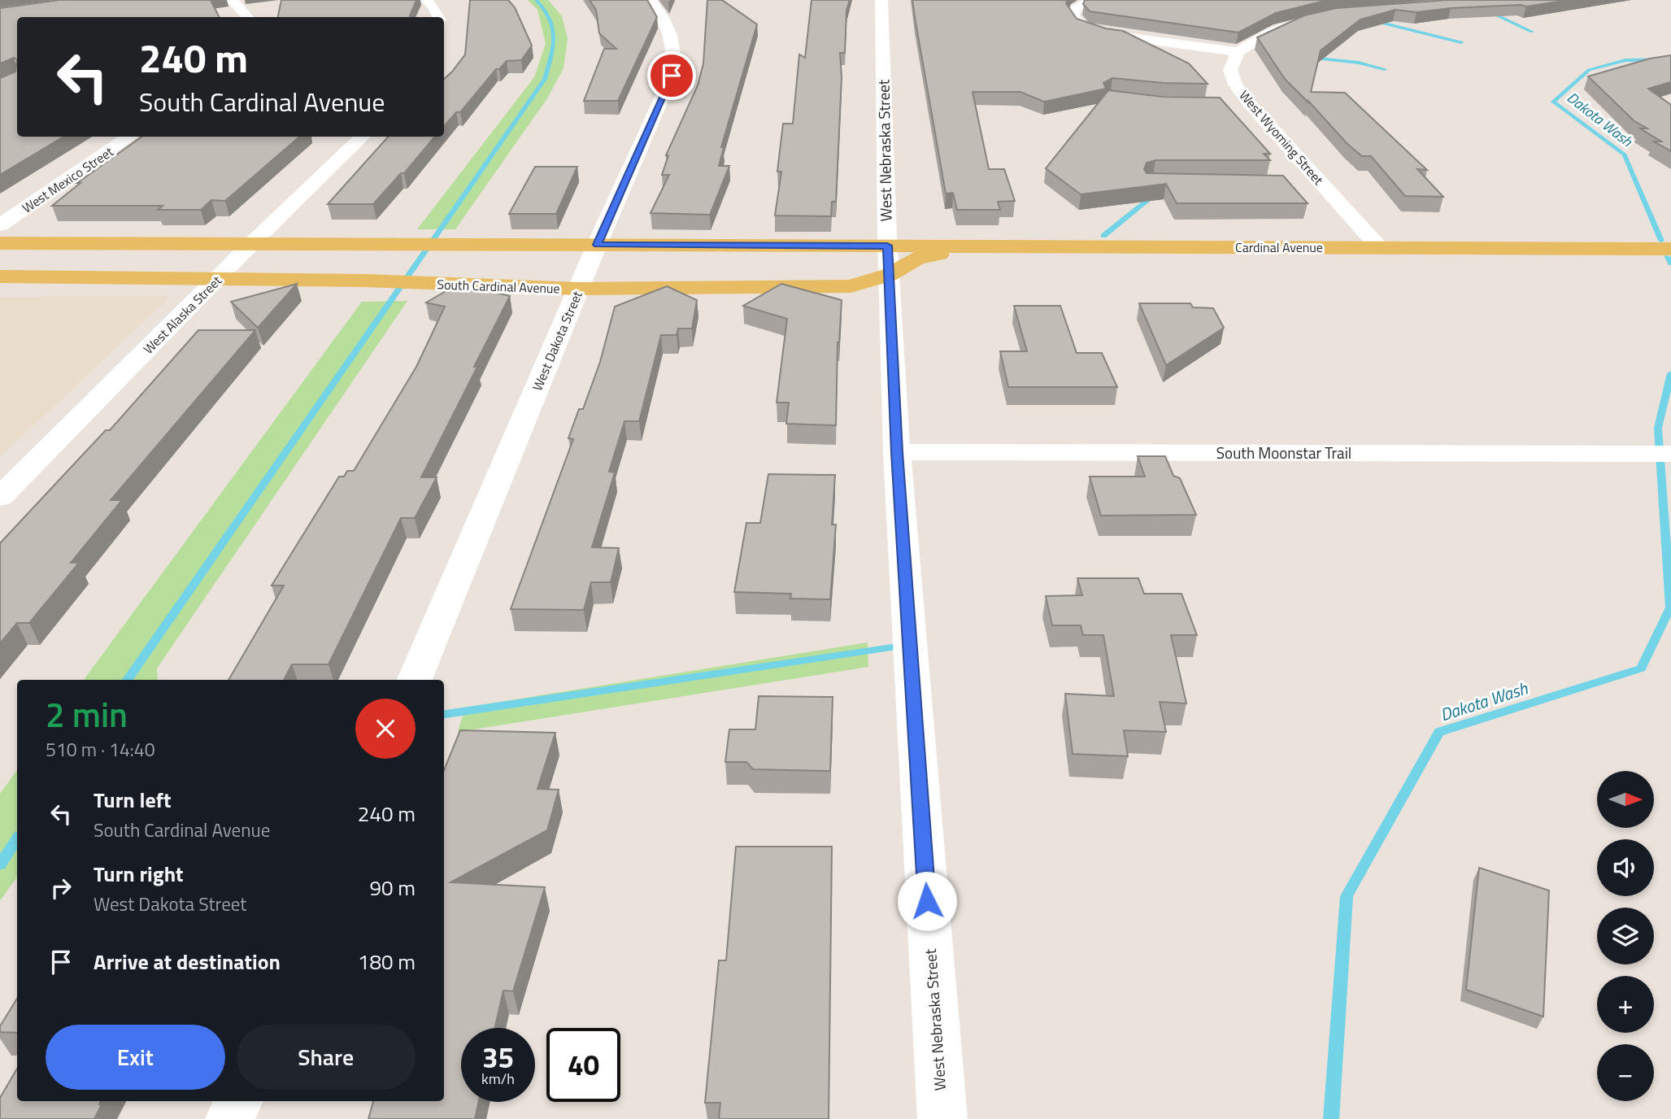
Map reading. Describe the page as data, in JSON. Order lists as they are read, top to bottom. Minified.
{"streets":{"main road":["Cardinal Avenue","South Cardinal Avenue"],"street":["West Wyoming Street","West Nebraska Street","West Mexico Street","West Alaska Street","West Dakota Street","South Moonstar Trail"]},"crossings":[["West Wyoming Street","Cardinal Avenue"],["West Nebraska Street","South Cardinal Avenue"],["West Nebraska Street","South Moonstar Trail"],["Cardinal Avenue","South Cardinal Avenue"],["South Cardinal Avenue","West Alaska Street"],["South Cardinal Avenue","West Dakota Street"]],"water":["Dakota Wash"],"north":"right","page":{"turn":["240 m","South Cardinal Avenue"],"heading":["2 min","510 m · 14:40"],"map_buttons":["+","−"],"list":[{"name":"Turn left","note":"South Cardinal Avenue","value":"240 m"},{"name":"Turn right","note":"West Dakota Street","value":"90 m"},{"name":"Arrive at destination","value":"180 m"}],"buttons":["Exit","Share"],"speed":"35 km/h","limit":"40"}}
